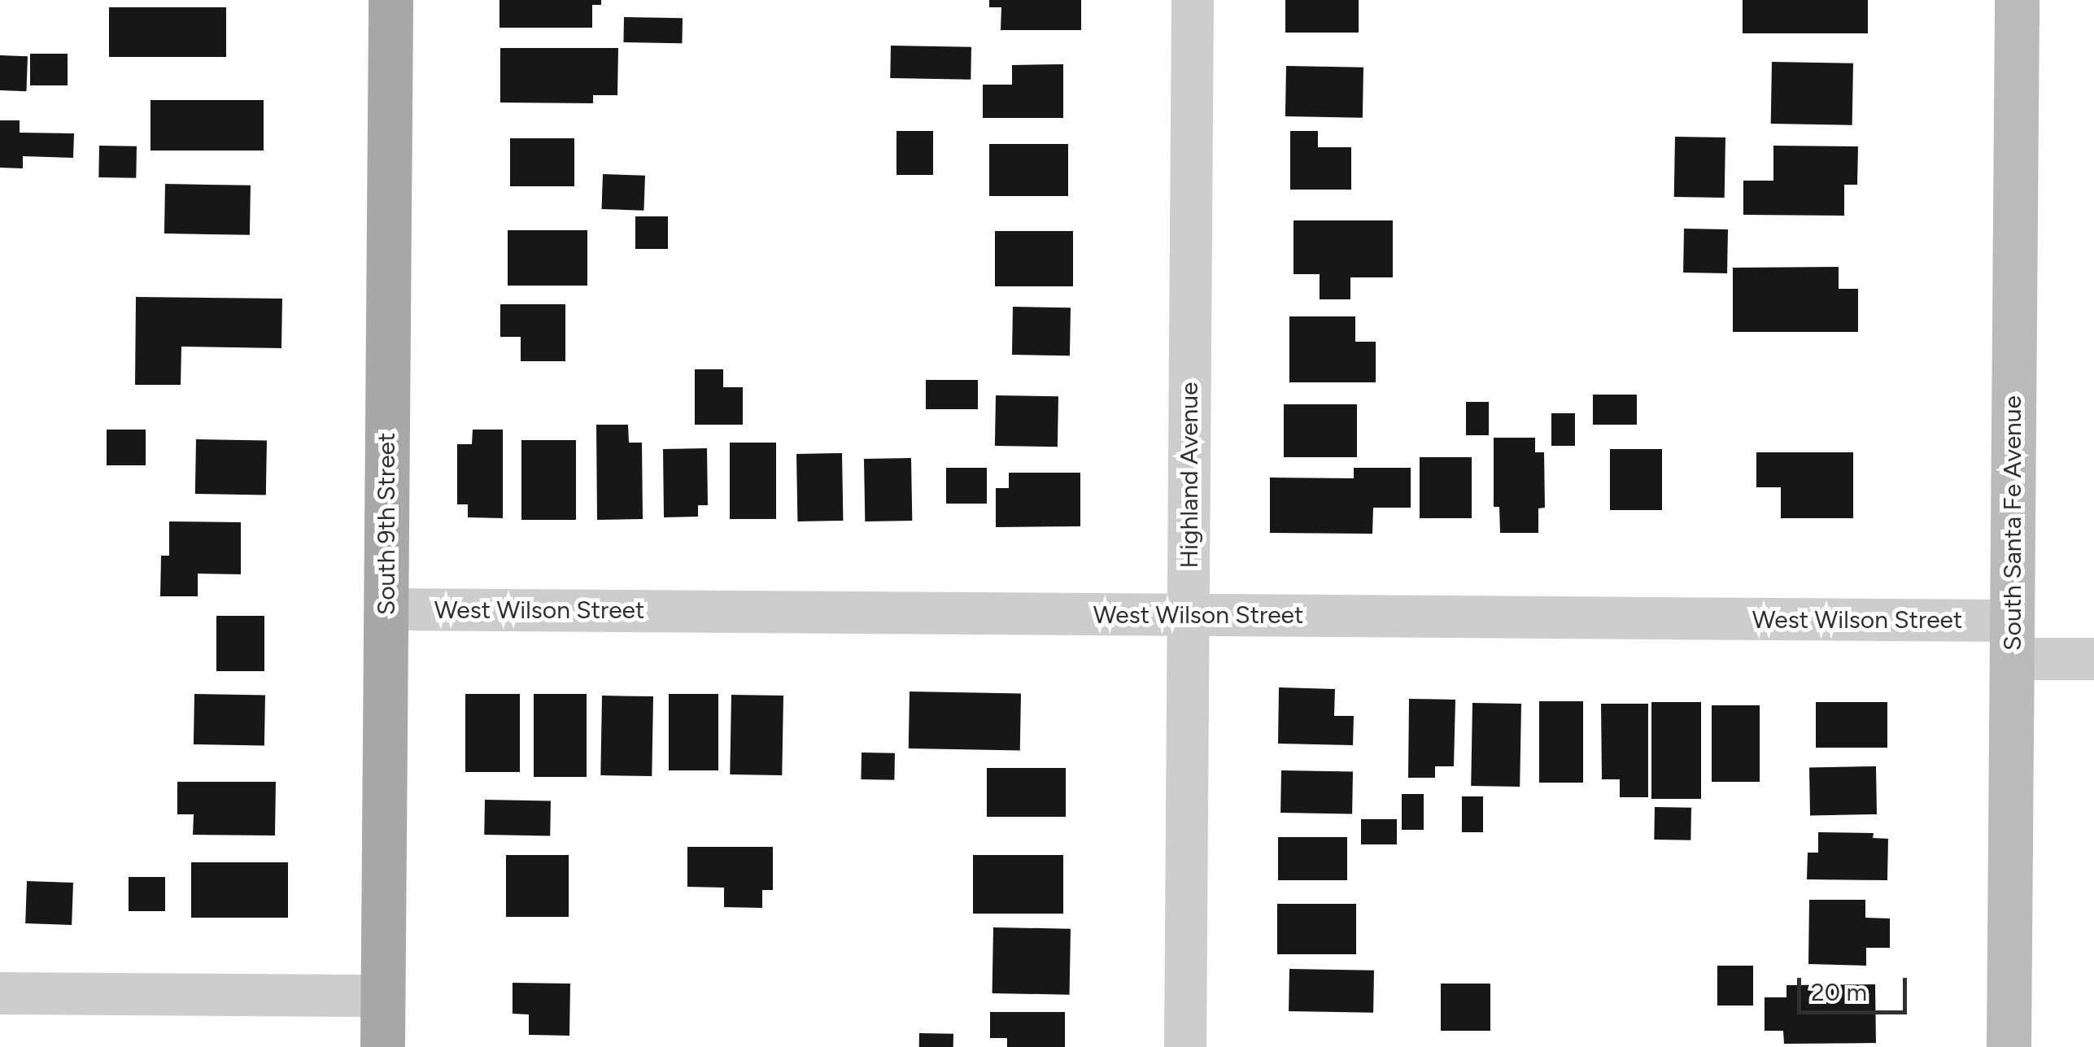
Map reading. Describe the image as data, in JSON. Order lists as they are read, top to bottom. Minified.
{"streets":{"main road":["South Santa Fe Avenue","South 9th Street"],"street":["Highland Avenue","West Wilson Street"]},"crossings":[["Highland Avenue","West Wilson Street"],["South Santa Fe Avenue","West Wilson Street"],["South 9th Street","West Wilson Street"]],"scale_bar":"20 m"}
